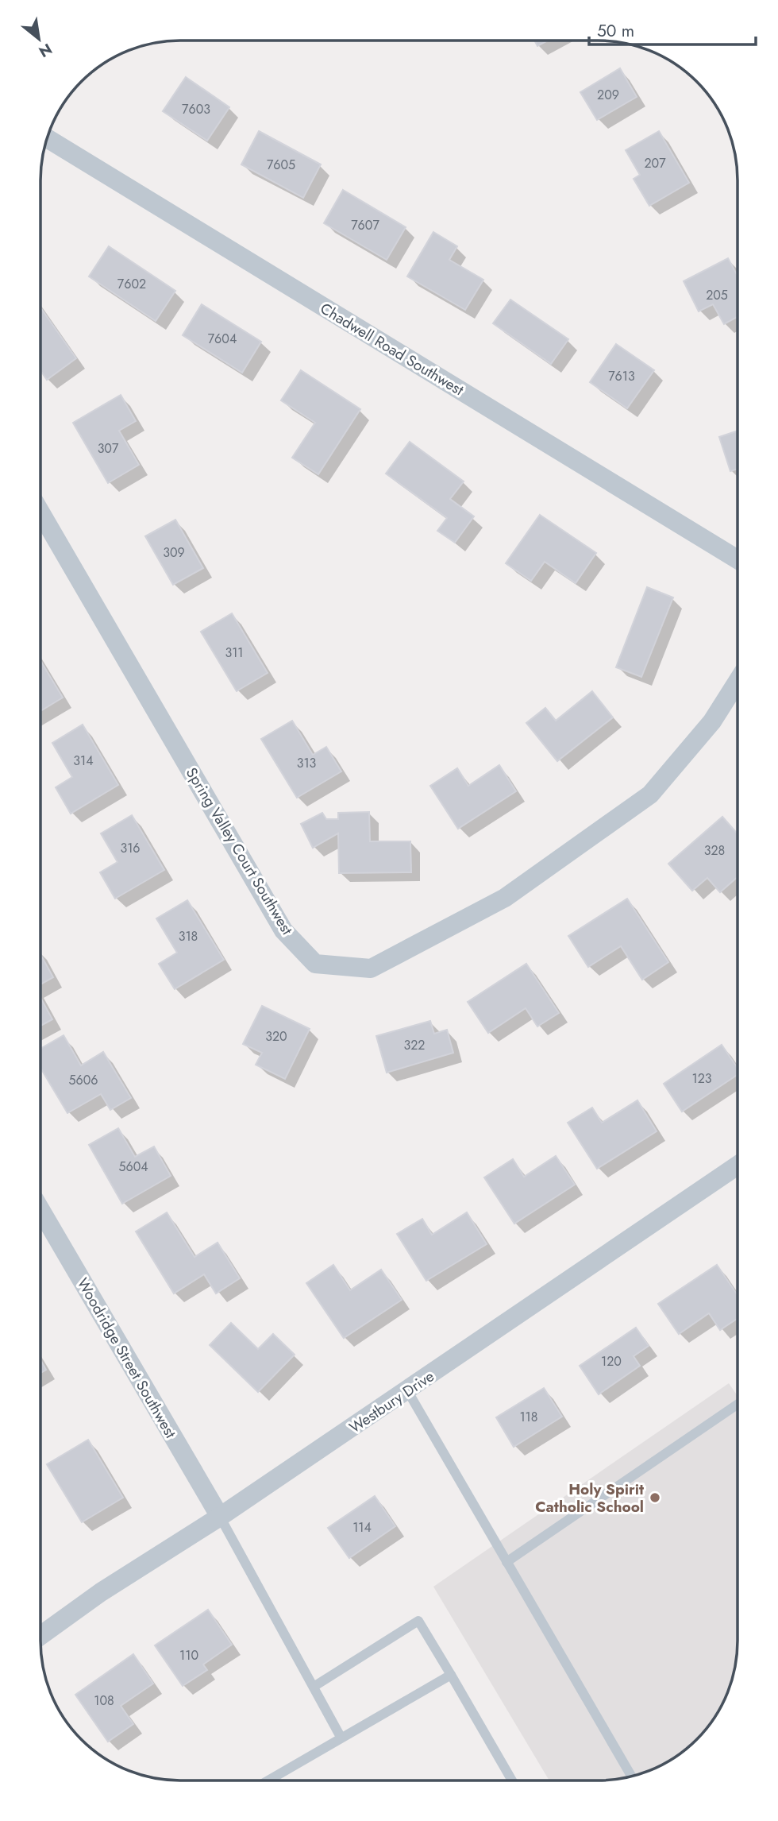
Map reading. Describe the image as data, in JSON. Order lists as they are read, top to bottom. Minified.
{"streets":{"street":["Chadwell Road Southwest","Spring Valley Court Southwest","Woodridge Street Southwest","Westbury Drive"]},"crossings":[["Woodridge Street Southwest","Westbury Drive"]],"places":["Holy Spirit Catholic School"],"house_numbers":["209","7603","207","7605","7607","7602","205","7604","7613","307","309","311","314","313","316","328","318","320","322","123","5606","5604","120","118","114","110","108"],"scale_bar":"50 m","north":"bottom right"}
